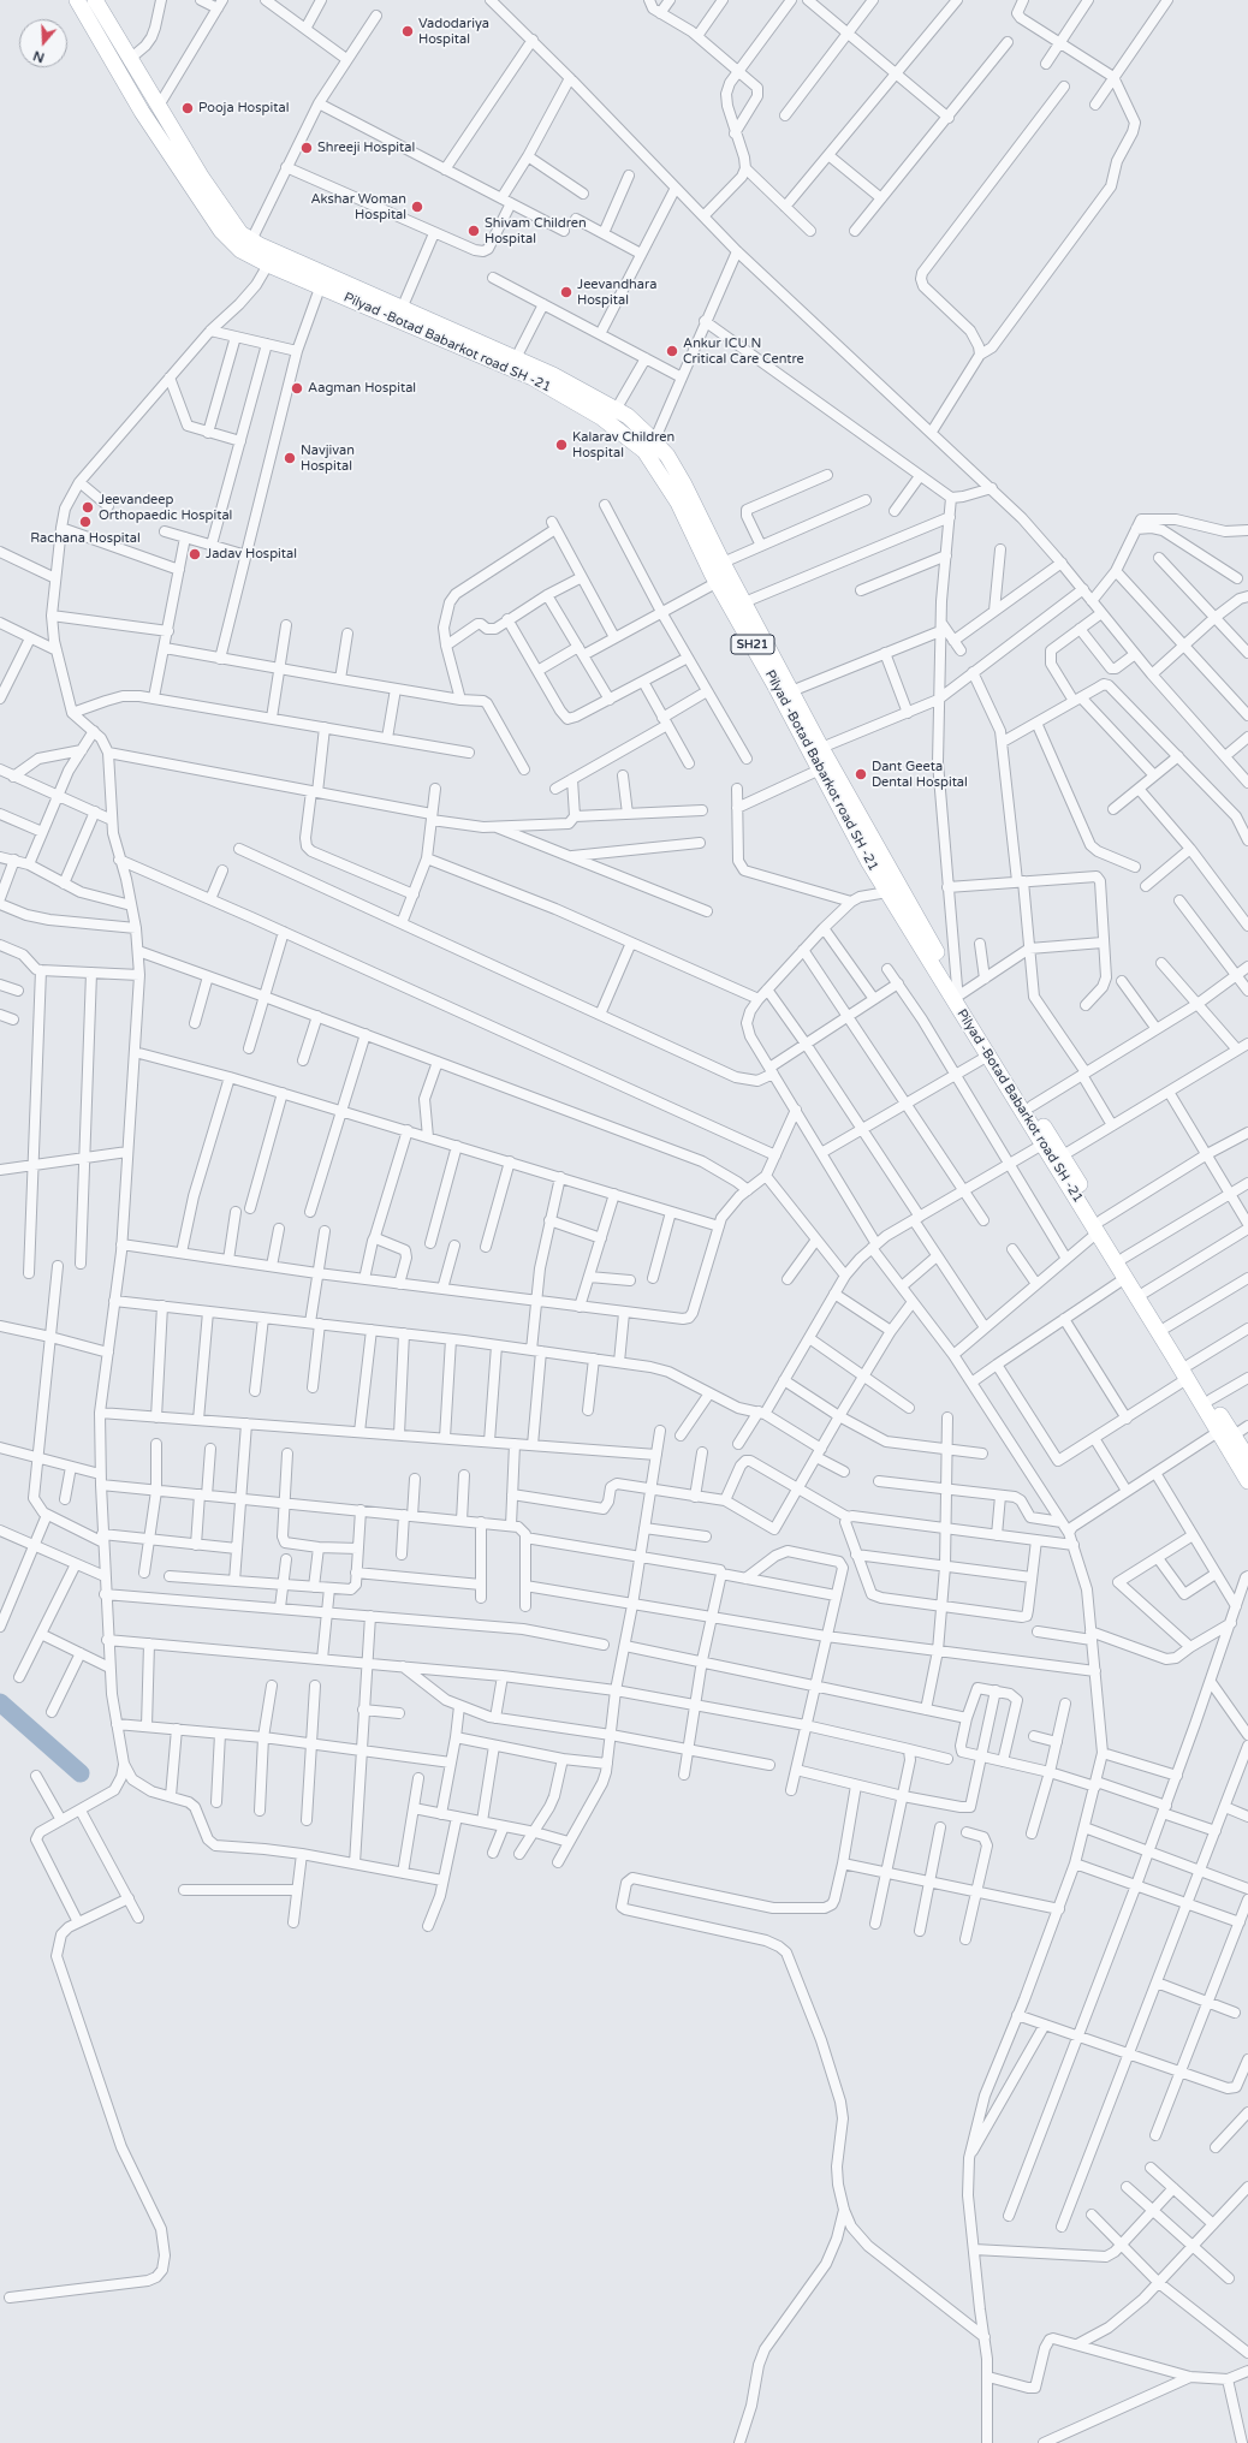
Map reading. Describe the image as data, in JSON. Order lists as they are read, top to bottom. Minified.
{"streets":{"main road":["Pilyad -Botad Babarkot road SH -21","SH21"]},"places":["Vadodariya Hospital","Pooja Hospital","Shreeji Hospital","Akshar Woman Hospital","Shivam Children Hospital","Jeevandhara Hospital","Ankur ICU N Critical Care Centre","Aagman Hospital","Kalarav Children Hospital","Navjivan Hospital","Jeevandeep Orthopaedic Hospital","Rachana Hospital","Jadav Hospital","Dant Geeta Dental Hospital"],"north":"bottom"}
